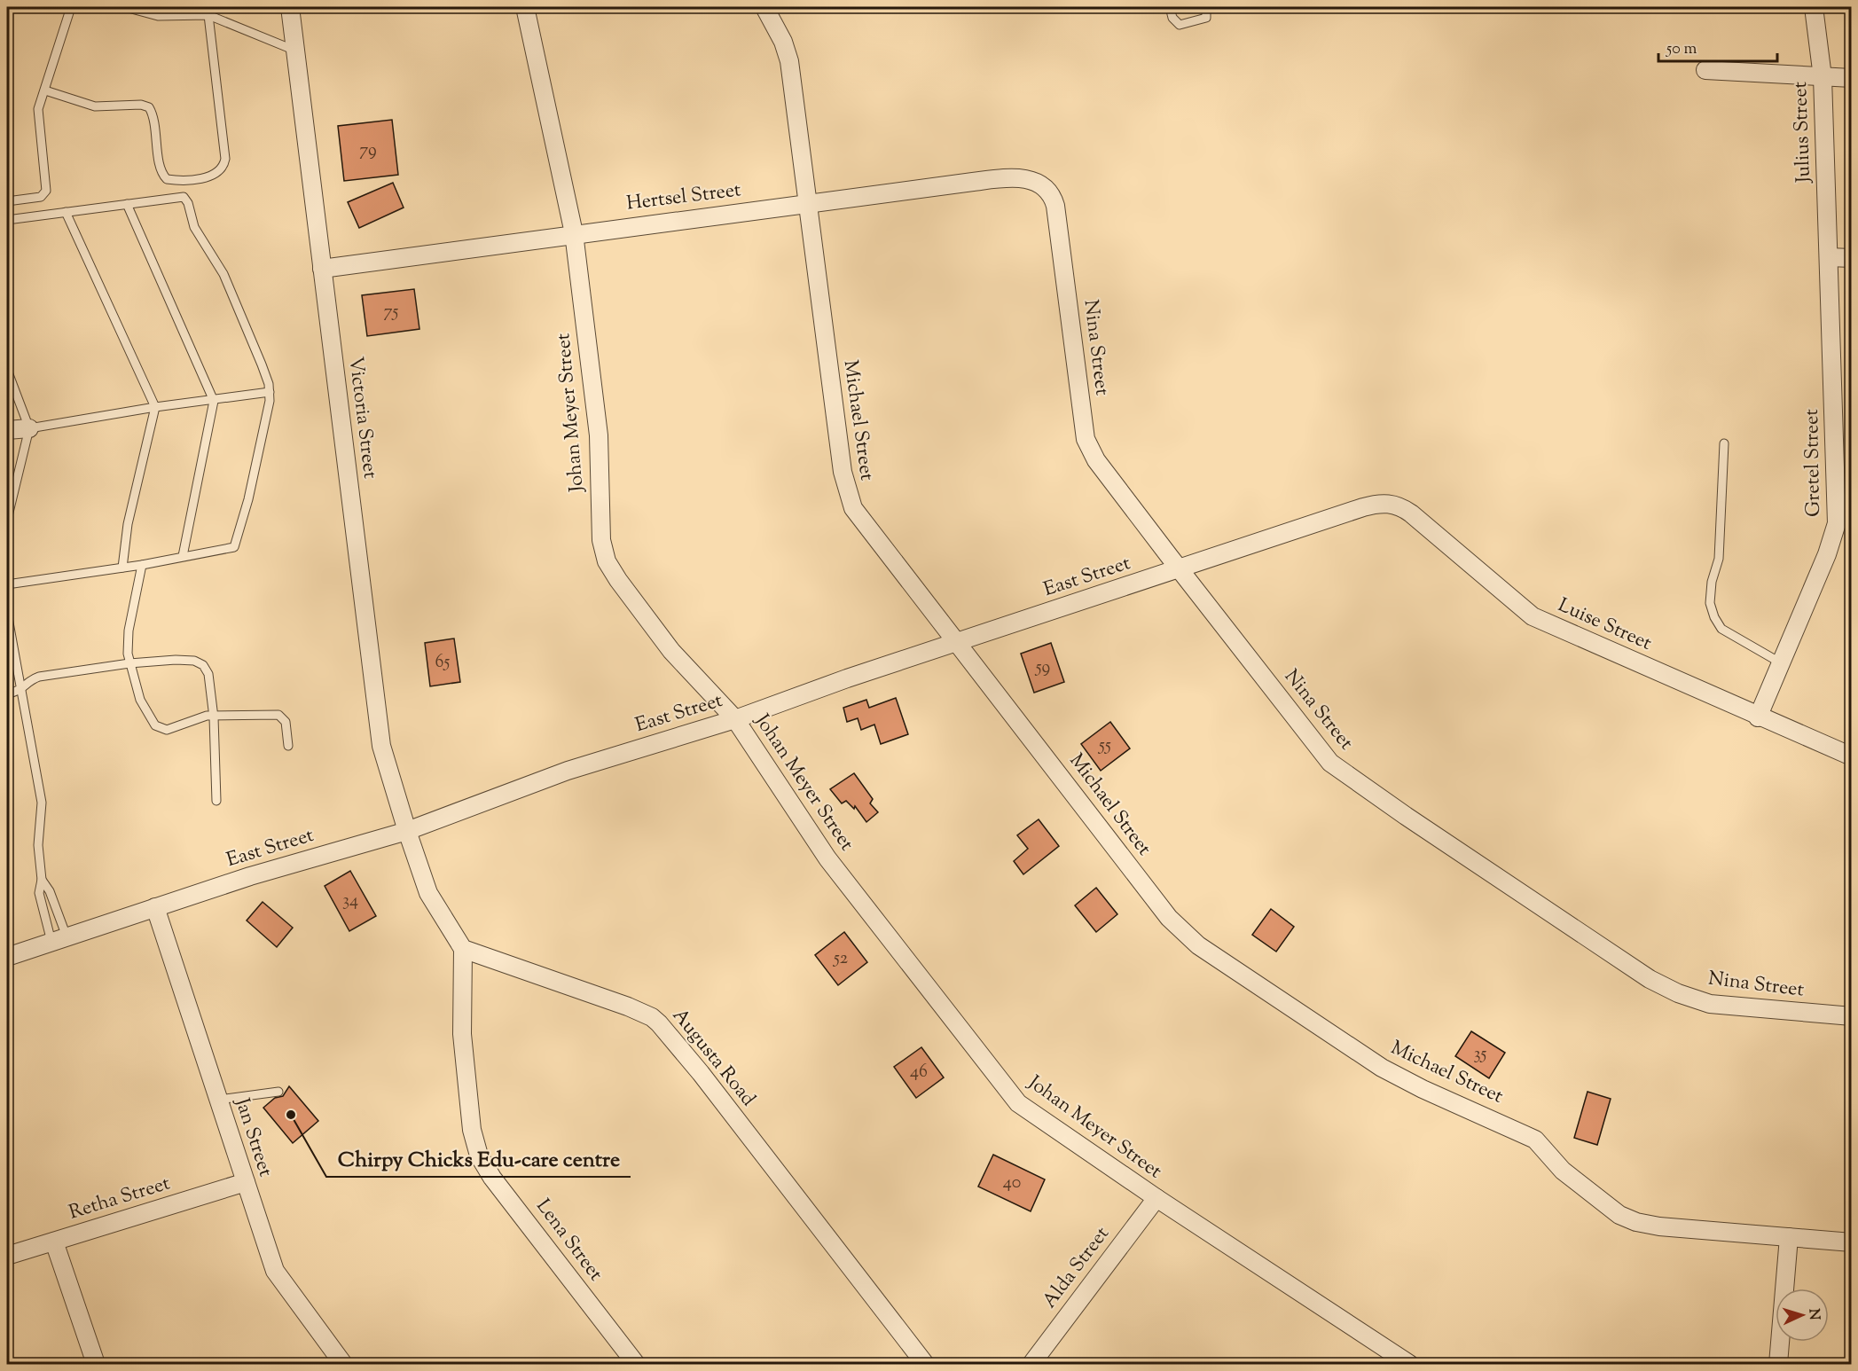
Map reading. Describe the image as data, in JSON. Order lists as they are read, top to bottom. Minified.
{"streets":{"street":["Julius Street","Hertsel Street","Nina Street","Johan Meyer Street","Victoria Street","Michael Street","Gretel Street","East Street","Luise Street","Augusta Road","Jan Street","Retha Street","Lena Street","Alda Street"]},"crossings":[["Julius Street","Gretel Street"],["Hertsel Street","Nina Street"],["Hertsel Street","Johan Meyer Street"],["Hertsel Street","Victoria Street"],["Hertsel Street","Michael Street"],["Nina Street","East Street"],["Johan Meyer Street","East Street"],["Johan Meyer Street","Alda Street"],["Victoria Street","East Street"],["Michael Street","East Street"],["Gretel Street","Luise Street"],["East Street","Luise Street"],["East Street","Jan Street"],["Augusta Road","Lena Street"],["Jan Street","Retha Street"]],"places":["Chirpy Chicks Edu-care centre"],"house_numbers":["79","75","65","59","55","34","52","35","46","40"],"scale_bar":"50 m","north":"right"}
